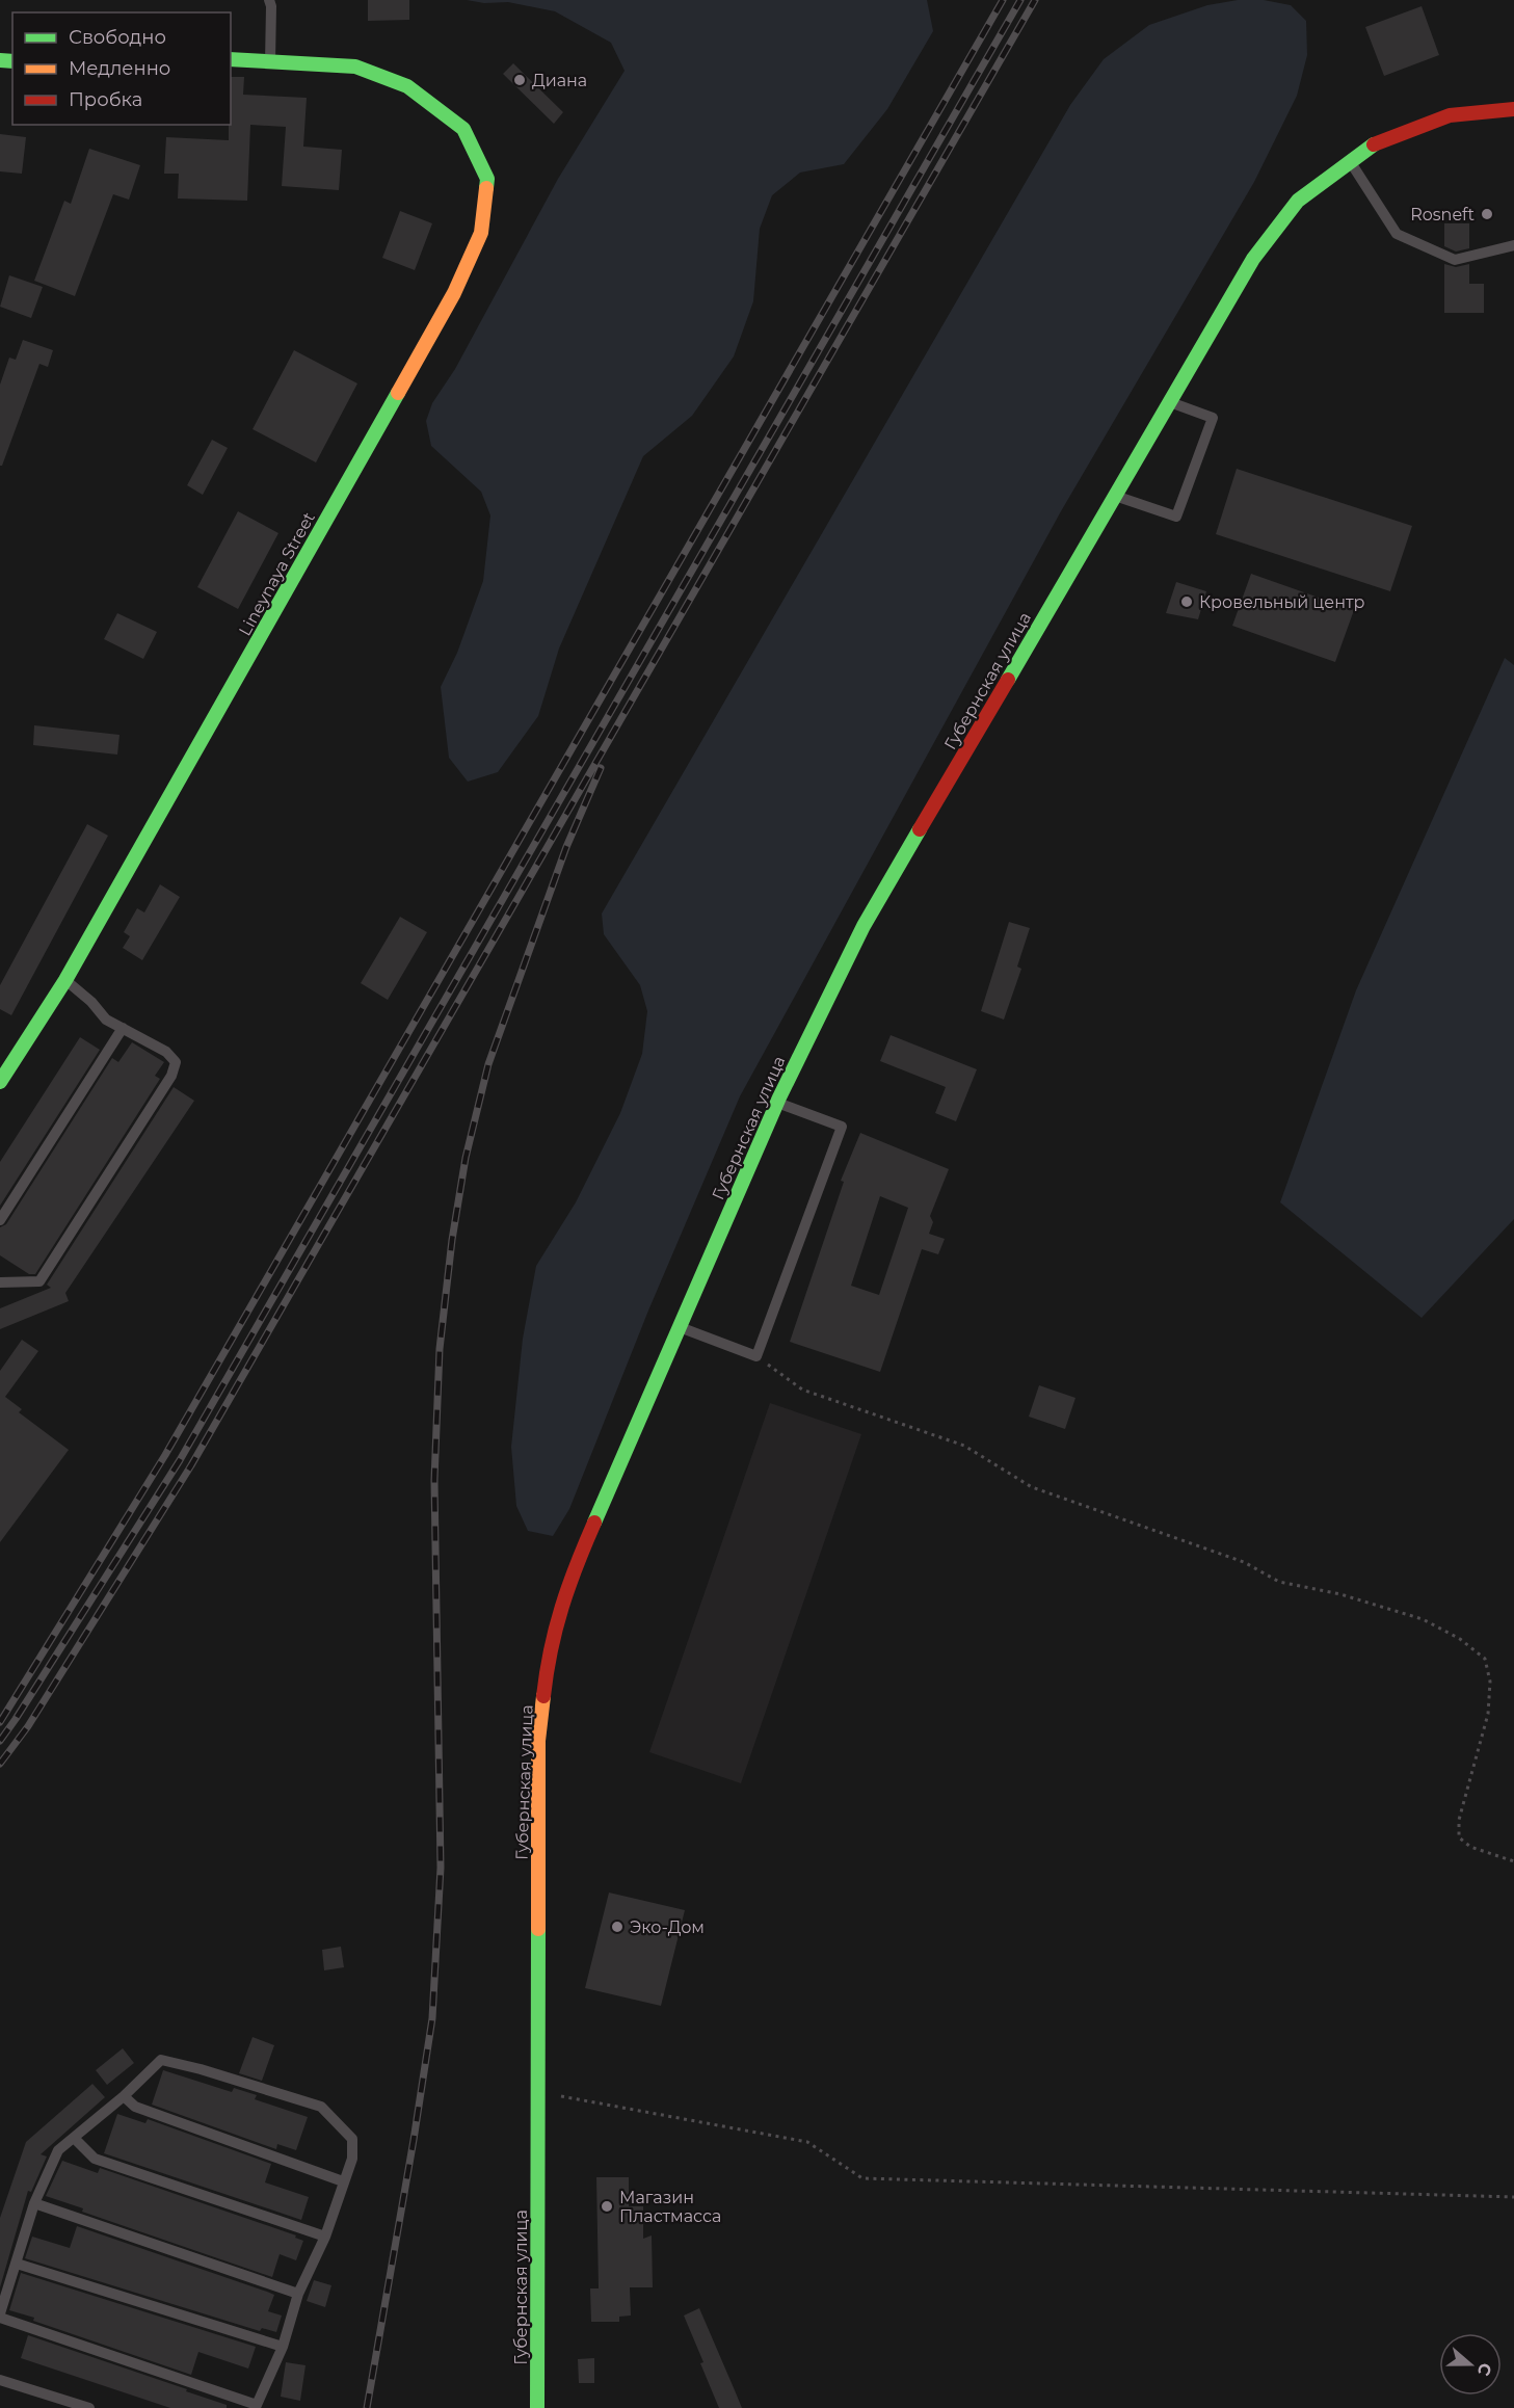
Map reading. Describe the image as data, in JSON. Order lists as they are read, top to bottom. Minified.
{"streets":{"main road":["Lineynaya Street","Губернская улица"]},"places":["Диана","Rosneft","Кровельный центр","Эко-Дом","Магазин Пластмасса"],"legend":["Свободно","Медленно","Пробка"],"north":"right"}
